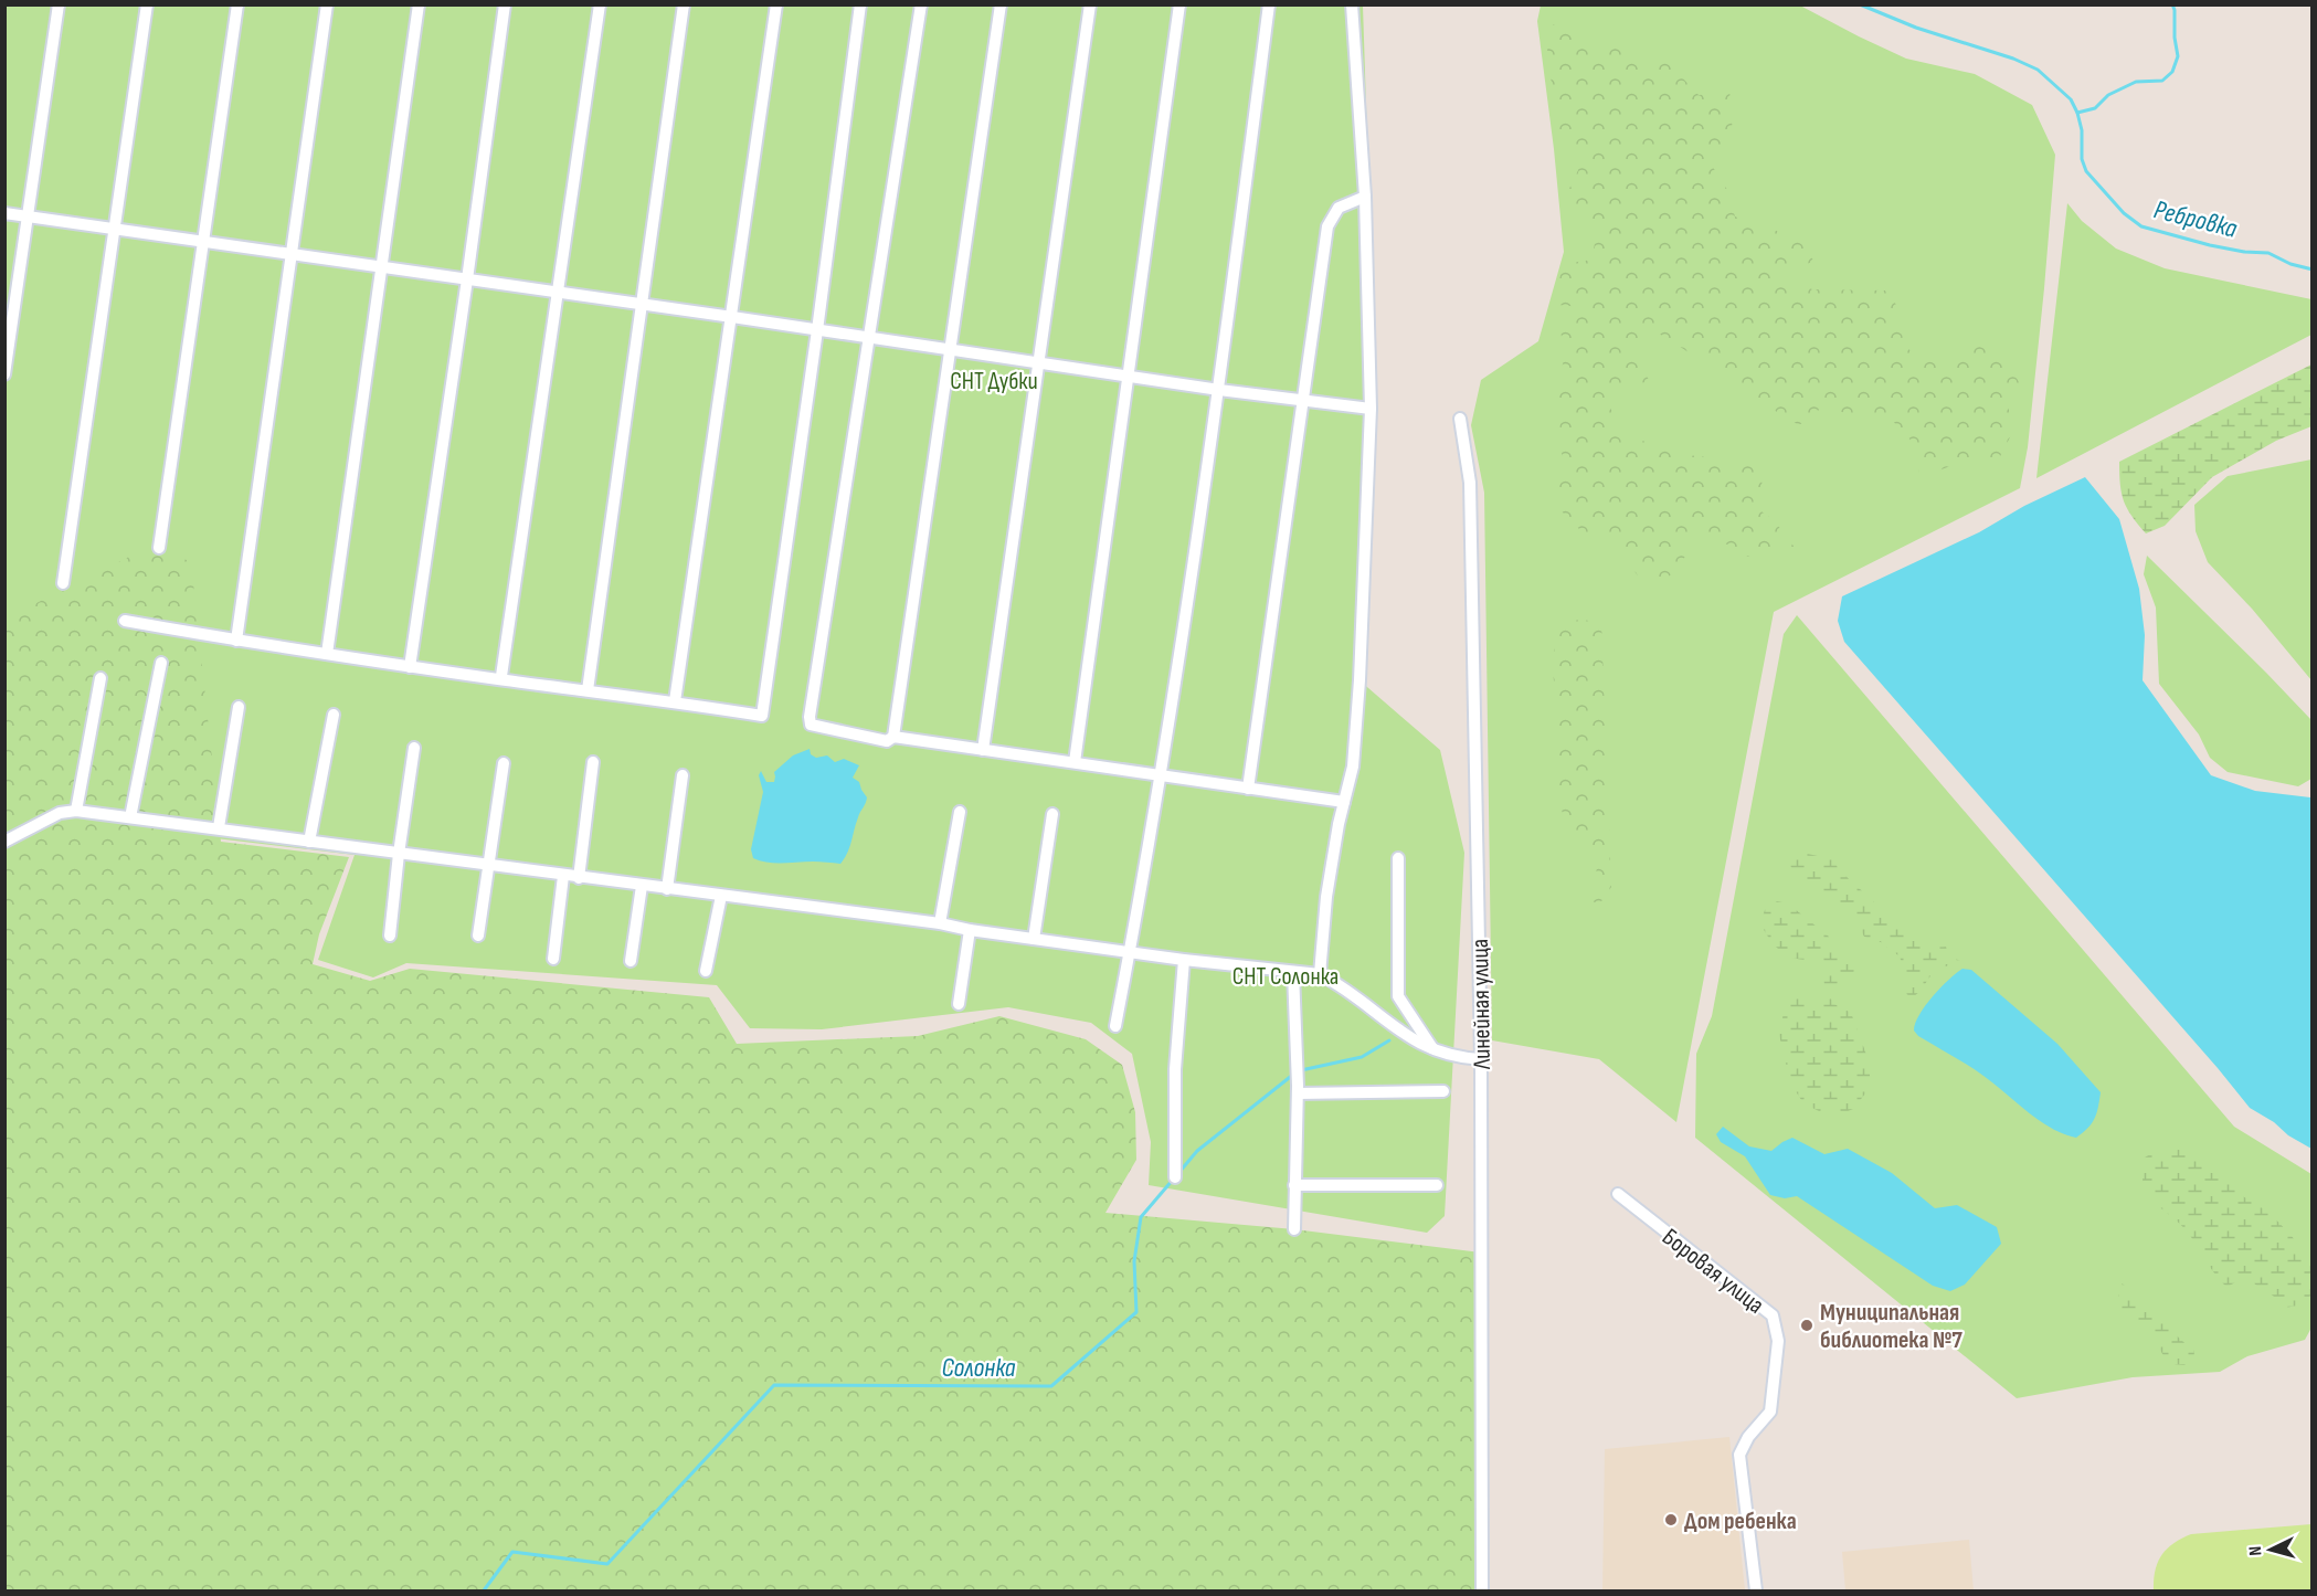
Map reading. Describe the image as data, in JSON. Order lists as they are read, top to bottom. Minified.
{"streets":{"street":["Линейная улица","Боровая улица"]},"water":["Ребровка","Солонка"],"parks":["СНТ Дубки","СНТ Солонка"],"places":["Муниципальная библиотека №7","Дом ребенка"],"north":"left"}
